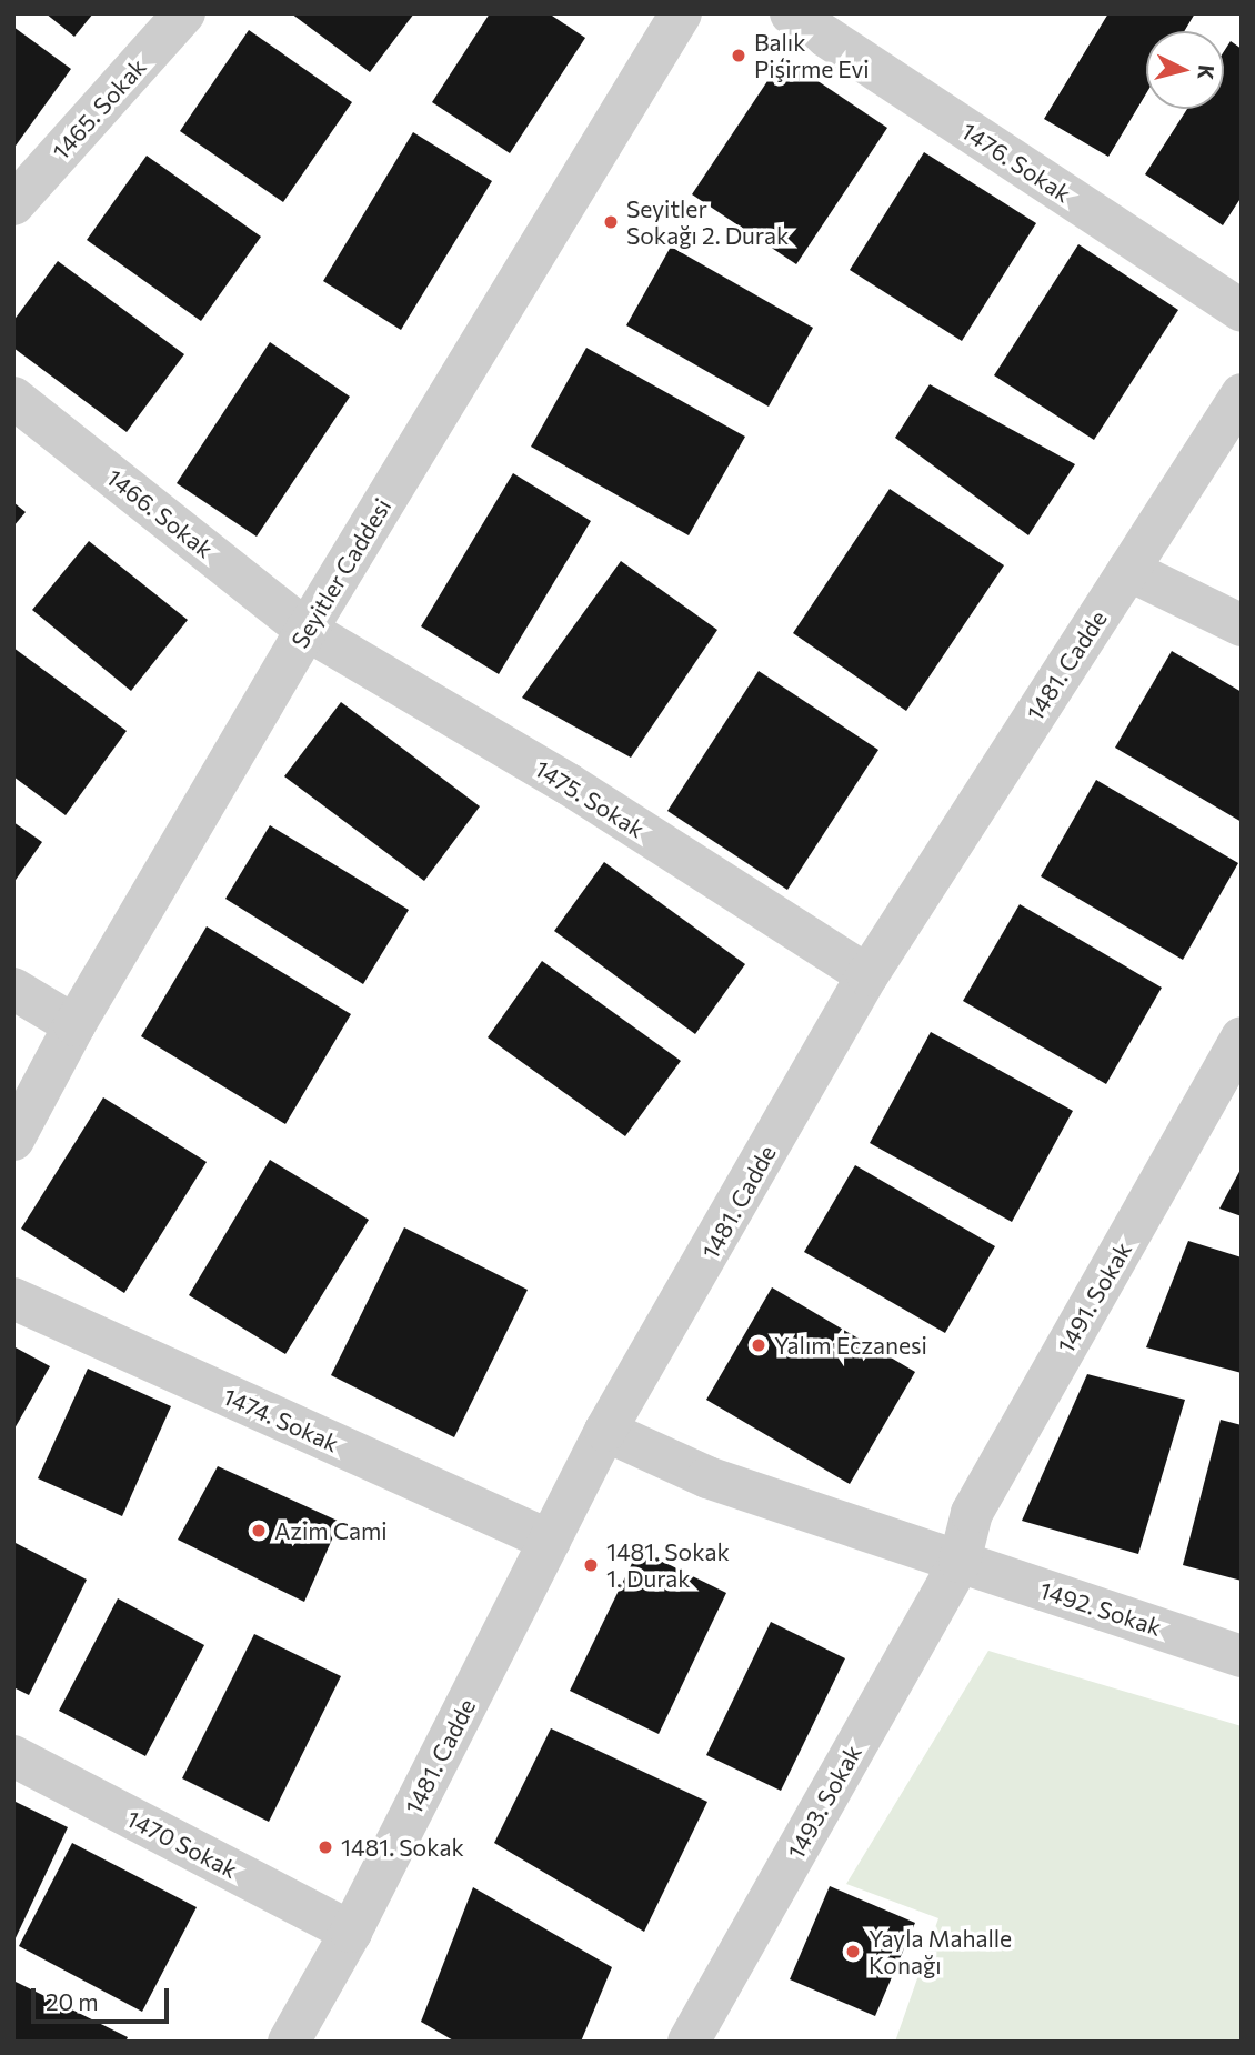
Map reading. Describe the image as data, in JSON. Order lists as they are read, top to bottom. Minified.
{"streets":{"street":["1465. Sokak","1476. Sokak","1466. Sokak","Seyitler Caddesi","1481. Cadde","1475. Sokak","1491. Sokak","1474. Sokak","1492. Sokak","1493. Sokak","1470 Sokak"]},"crossings":[["1466. Sokak","Seyitler Caddesi"],["1466. Sokak","1475. Sokak"],["Seyitler Caddesi","1475. Sokak"],["1481. Cadde","1475. Sokak"],["1481. Cadde","1474. Sokak"],["1481. Cadde","1470 Sokak"],["1491. Sokak","1492. Sokak"],["1491. Sokak","1493. Sokak"],["1492. Sokak","1493. Sokak"]],"places":["Balık Pişirme Evi","Seyitler Sokağı 2. Durak","Yalım Eczanesi","Azim Cami","1481. Sokak 1. Durak","1481. Sokak","Yayla Mahalle Konağı"],"scale_bar":"20 m","north":"right"}
